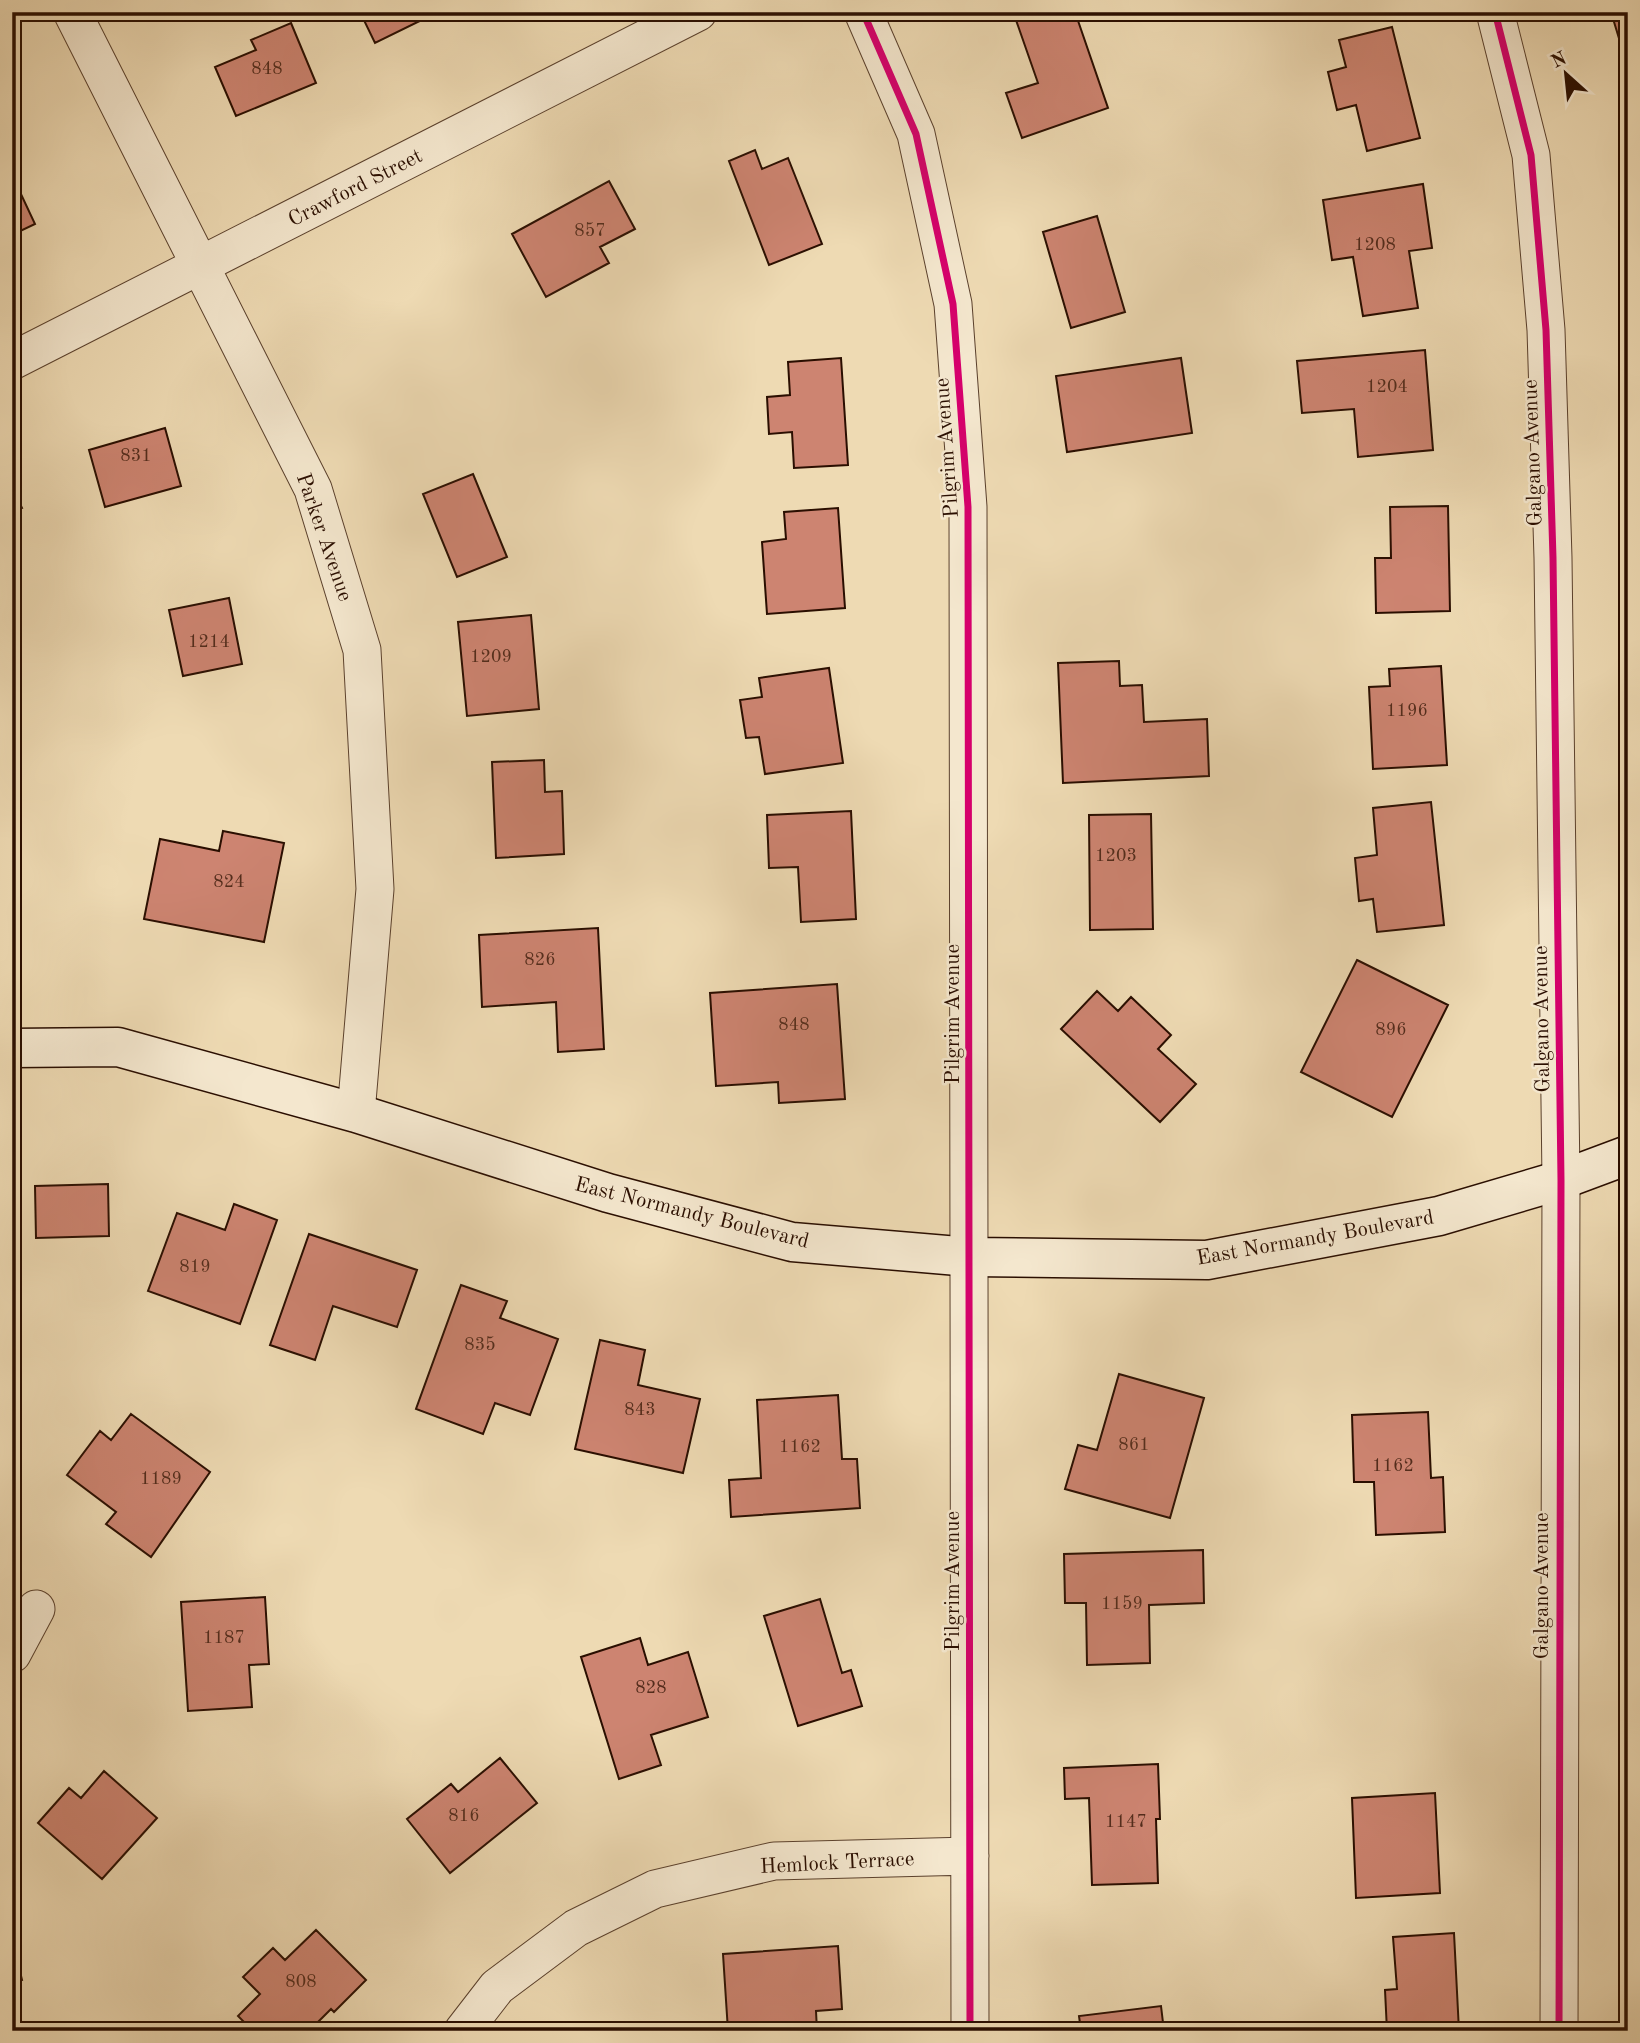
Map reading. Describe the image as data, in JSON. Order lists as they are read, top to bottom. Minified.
{"streets":{"street":["Crawford Street","Pilgrim Avenue","Galgano Avenue","Parker Avenue","East Normandy Boulevard","Hemlock Terrace"]},"crossings":[["Crawford Street","Parker Avenue"],["Pilgrim Avenue","East Normandy Boulevard"],["Pilgrim Avenue","Hemlock Terrace"],["Galgano Avenue","East Normandy Boulevard"],["Parker Avenue","East Normandy Boulevard"]],"house_numbers":["848","857","1208","1204","831","1214","1209","1196","1203","824","826","848","896","819","835","843","861","1162","1162","1189","1159","1187","828","816","1147","808"],"north":"top left"}
